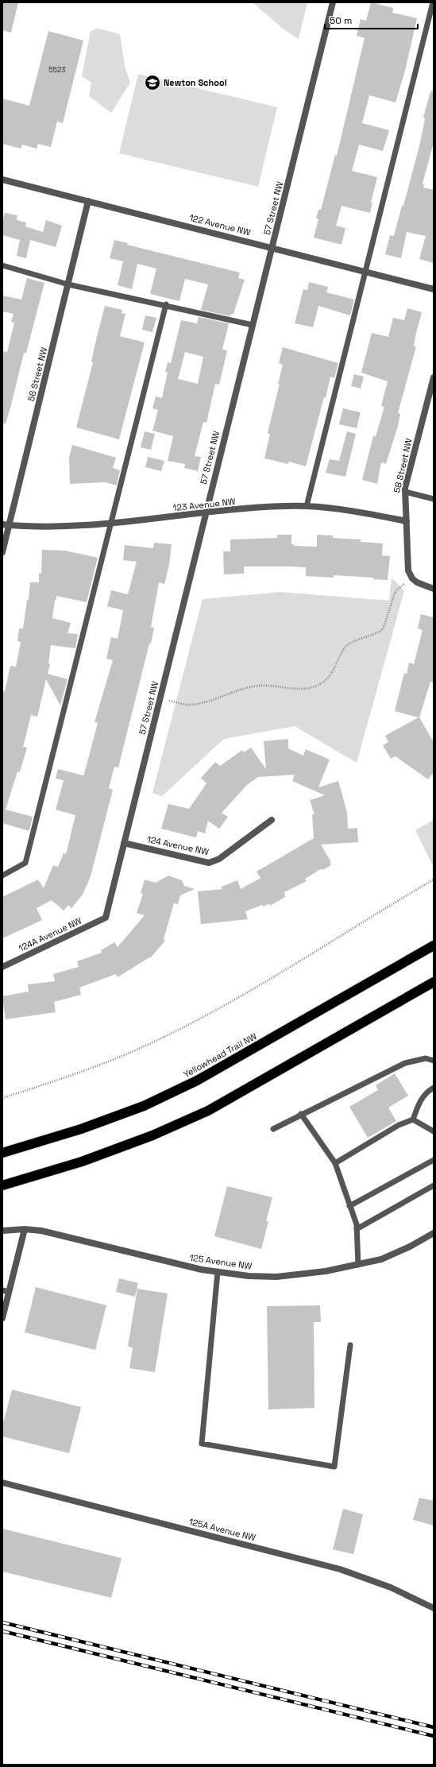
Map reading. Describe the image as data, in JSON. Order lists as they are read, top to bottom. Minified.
{"streets":{"highway":["Yellowhead Trail NW"],"street":["57 Street NW","122 Avenue NW","56 Street NW","58 Street NW","123 Avenue NW","124 Avenue NW","124A Avenue NW","125 Avenue NW","125A Avenue NW"]},"crossings":[["57 Street NW","122 Avenue NW"],["57 Street NW","123 Avenue NW"],["57 Street NW","124 Avenue NW"],["57 Street NW","124A Avenue NW"],["122 Avenue NW","56 Street NW"],["56 Street NW","123 Avenue NW"],["58 Street NW","123 Avenue NW"]],"places":{"school or university":["Newton School"]},"house_numbers":["5523"],"scale_bar":"50 m"}
